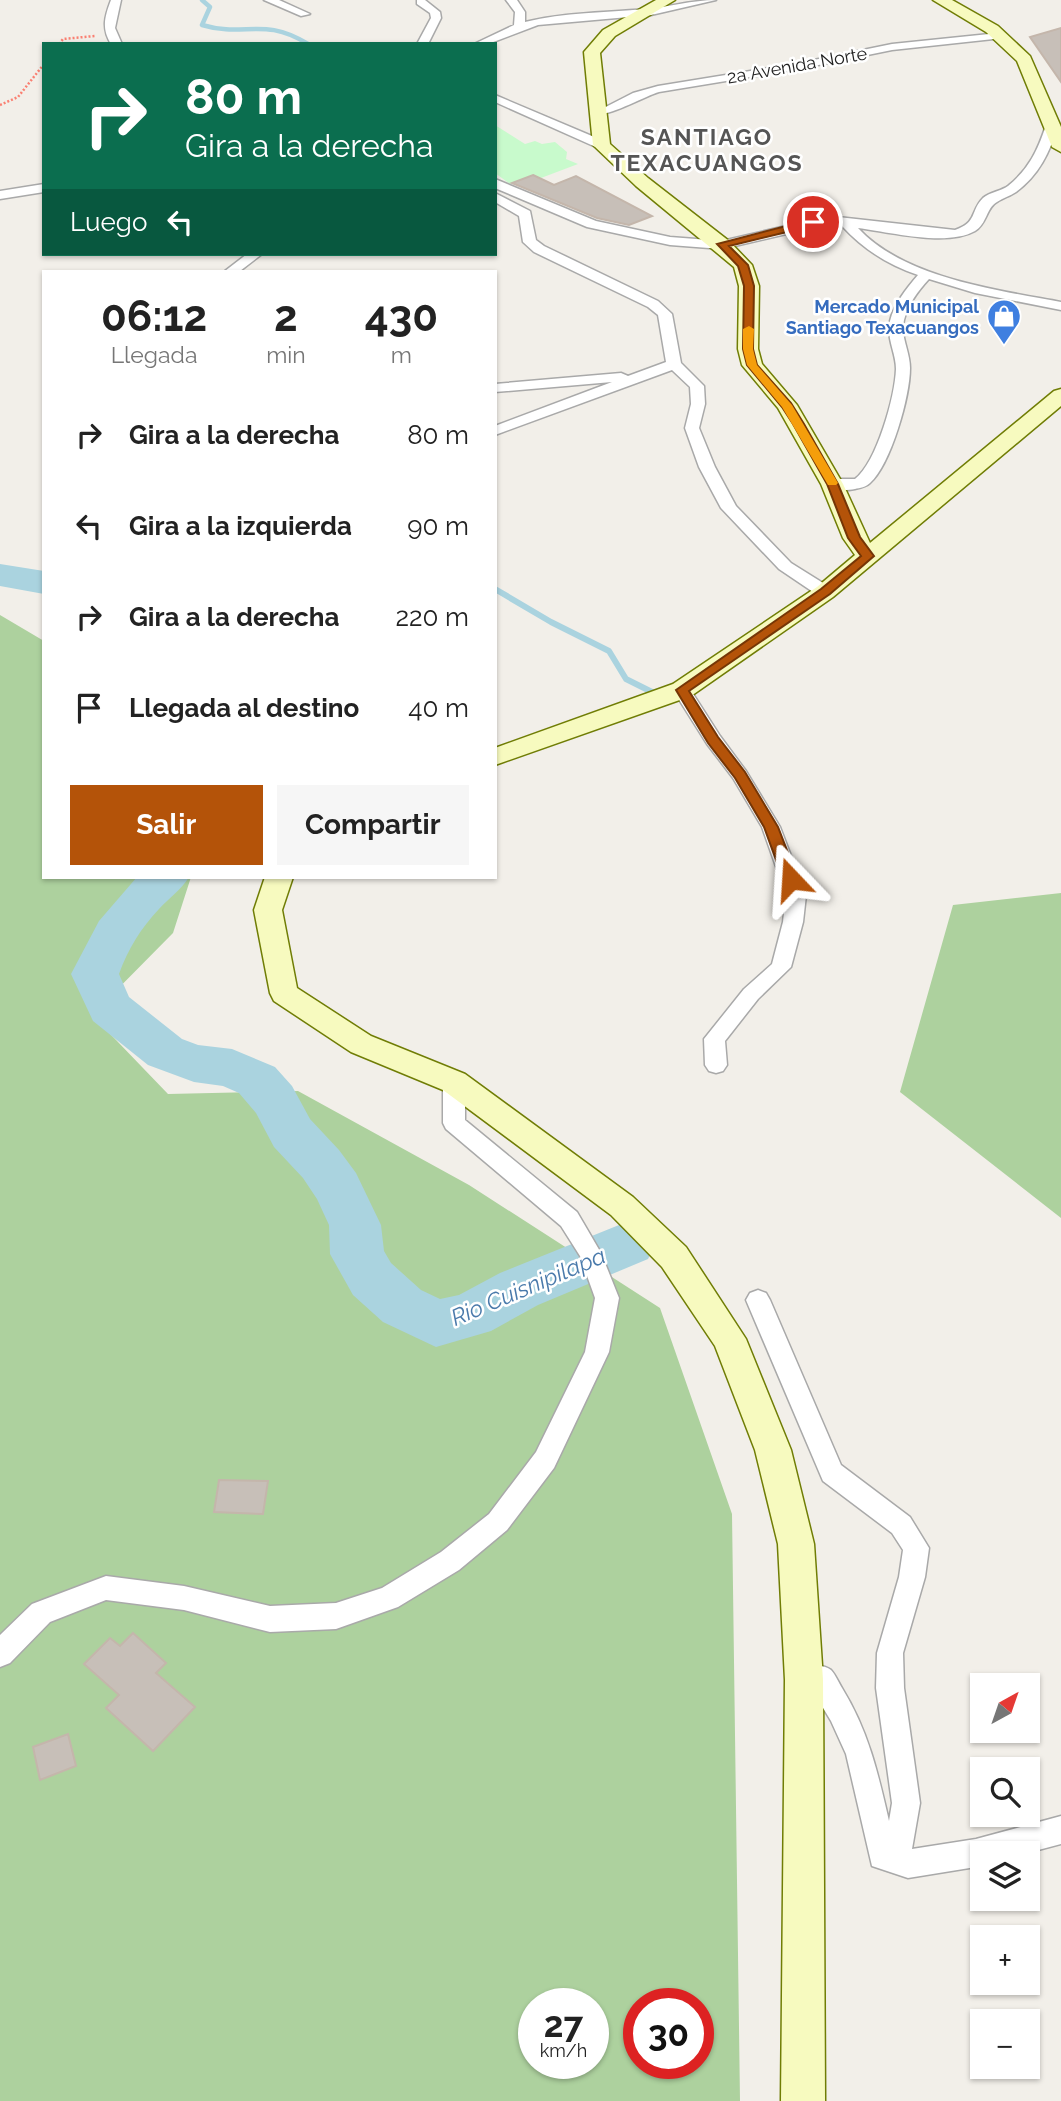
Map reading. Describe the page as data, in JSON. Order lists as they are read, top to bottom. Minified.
{"streets":{"street":["2a Avenida Norte"]},"districts":["SANTIAGO TEXACUANGOS"],"water":["Rio Cuisnipilapa"],"places":{"shop":["Mercado Municipal Santiago Texacuangos"]},"north":"top right","page":{"turn":["80 m","Gira a la derecha"],"then":"Luego","eta":["06:12","Llegada","2","min","430","m"],"list":[{"name":"Gira a la derecha","value":"80 m"},{"name":"Gira a la izquierda","value":"90 m"},{"name":"Gira a la derecha","value":"220 m"},{"name":"Llegada al destino","value":"40 m"}],"buttons":["Salir","Compartir"],"map_buttons":["+","−"],"speed":"27 km/h","limit":"30"}}
